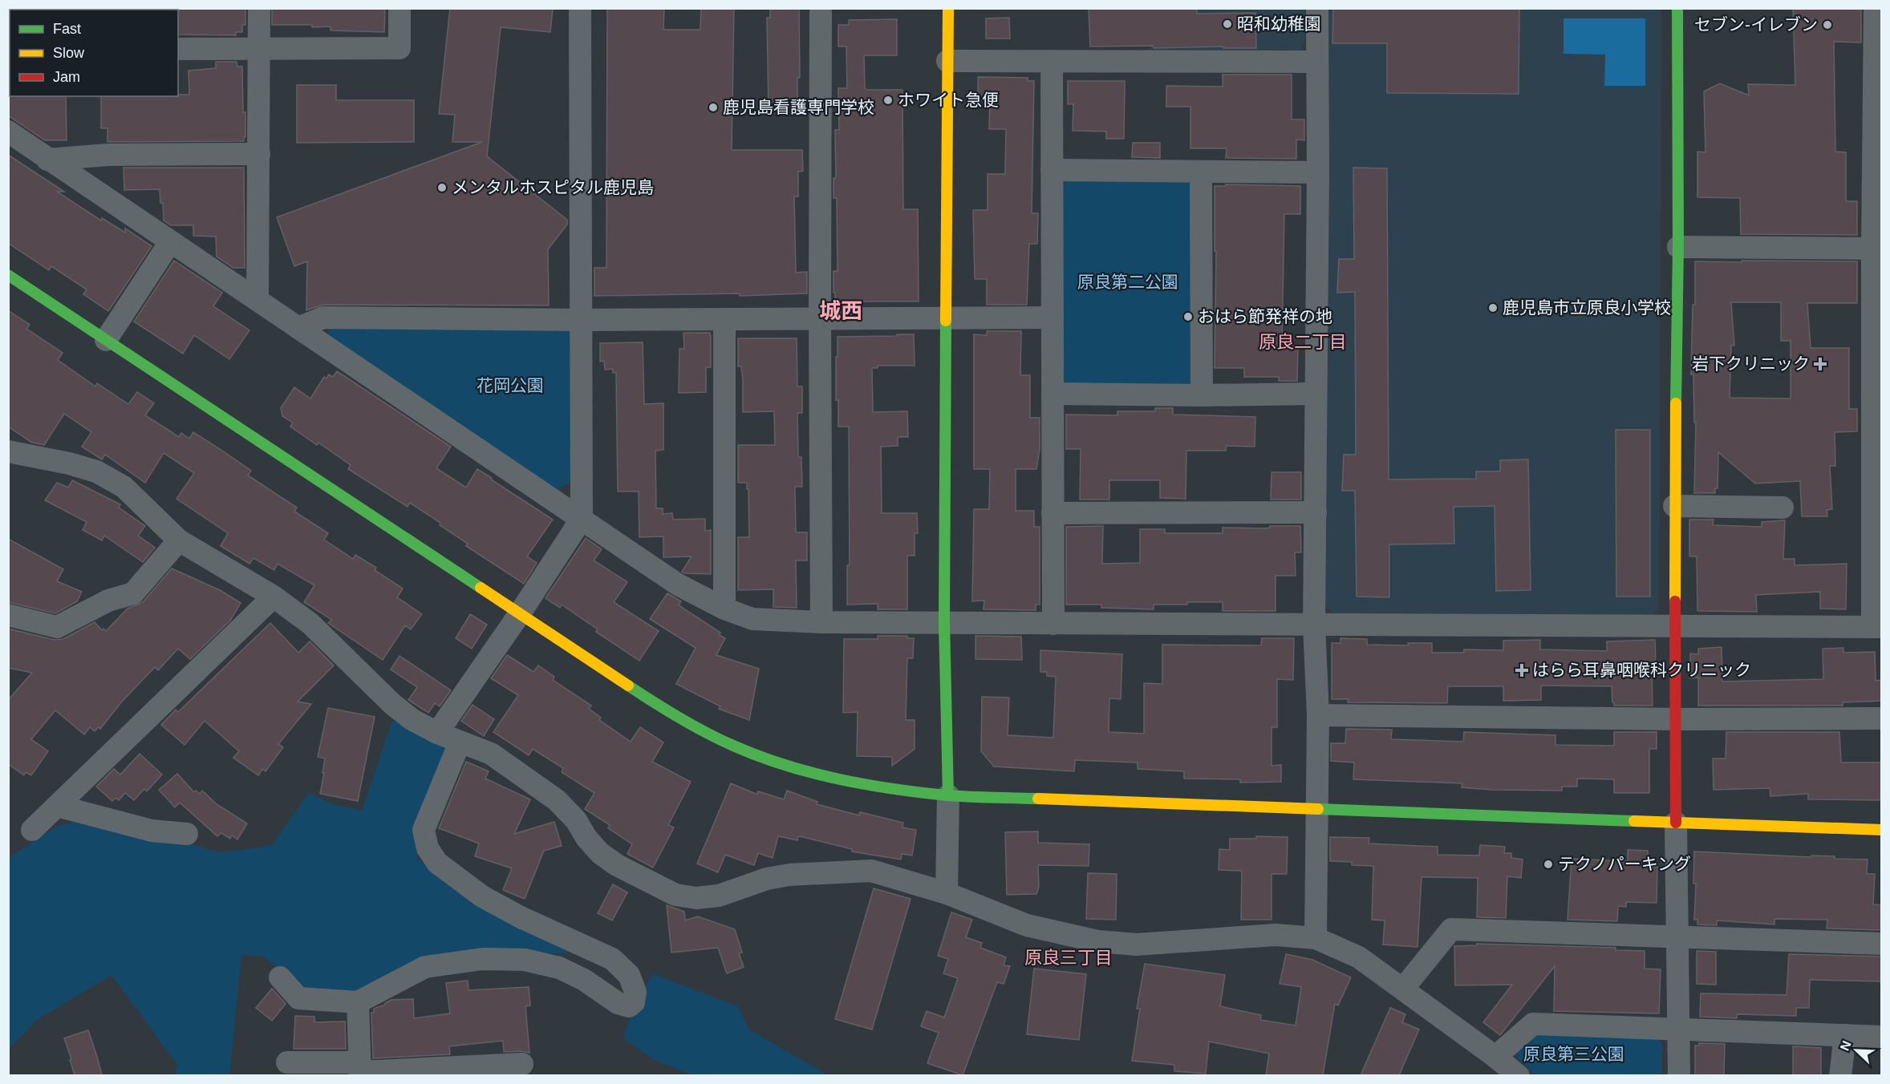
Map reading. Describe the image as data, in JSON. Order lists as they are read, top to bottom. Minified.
{"districts":["城西","原良二丁目","原良三丁目"],"parks":["原良第二公園","花岡公園","原良第三公園"],"places":{"other":["昭和幼稚園","セブン-イレブン","ホワイト急便","鹿児島看護専門学校","メンタルホスピタル鹿児島","鹿児島市立原良小学校","おはら節発祥の地","テクノパーキング"],"health":["岩下クリニック","はらら耳鼻咽喉科クリニック"]},"legend":["Fast","Slow","Jam"],"north":"top left"}
